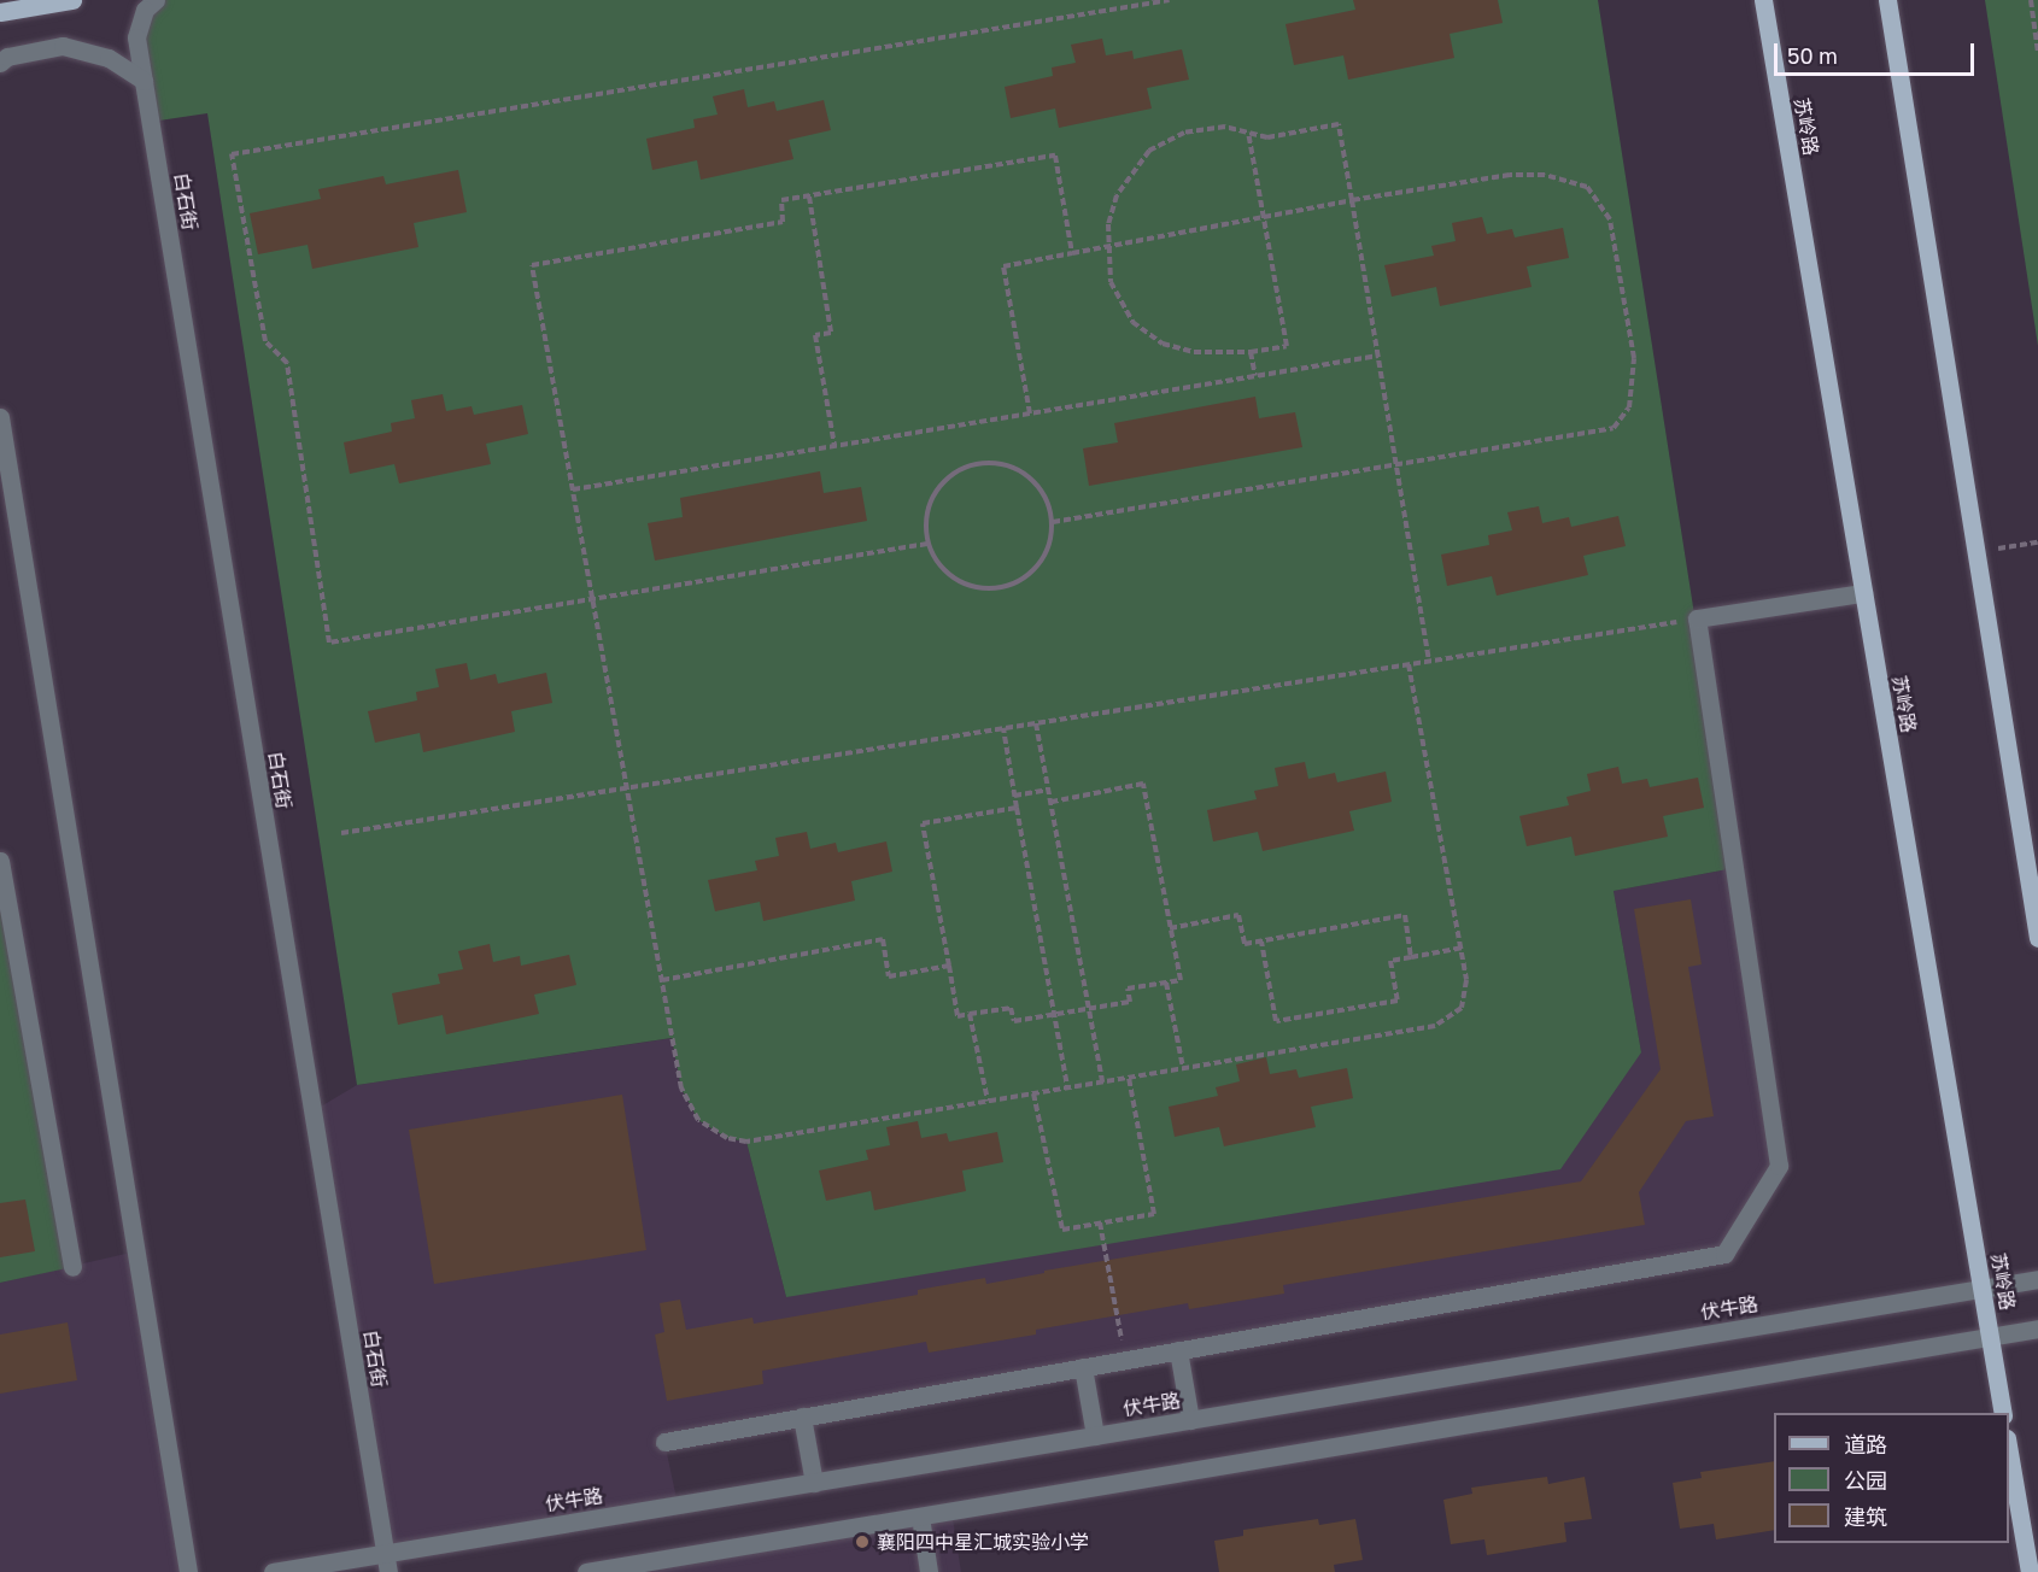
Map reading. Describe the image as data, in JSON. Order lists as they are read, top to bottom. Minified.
{"streets":{"main road":["苏岭路"],"street":["白石街","伏牛路"]},"crossings":[["苏岭路","伏牛路"],["白石街","伏牛路"]],"places":["襄阳四中星汇城实验小学"],"legend":["道路","公园","建筑"],"scale_bar":"50 m"}
